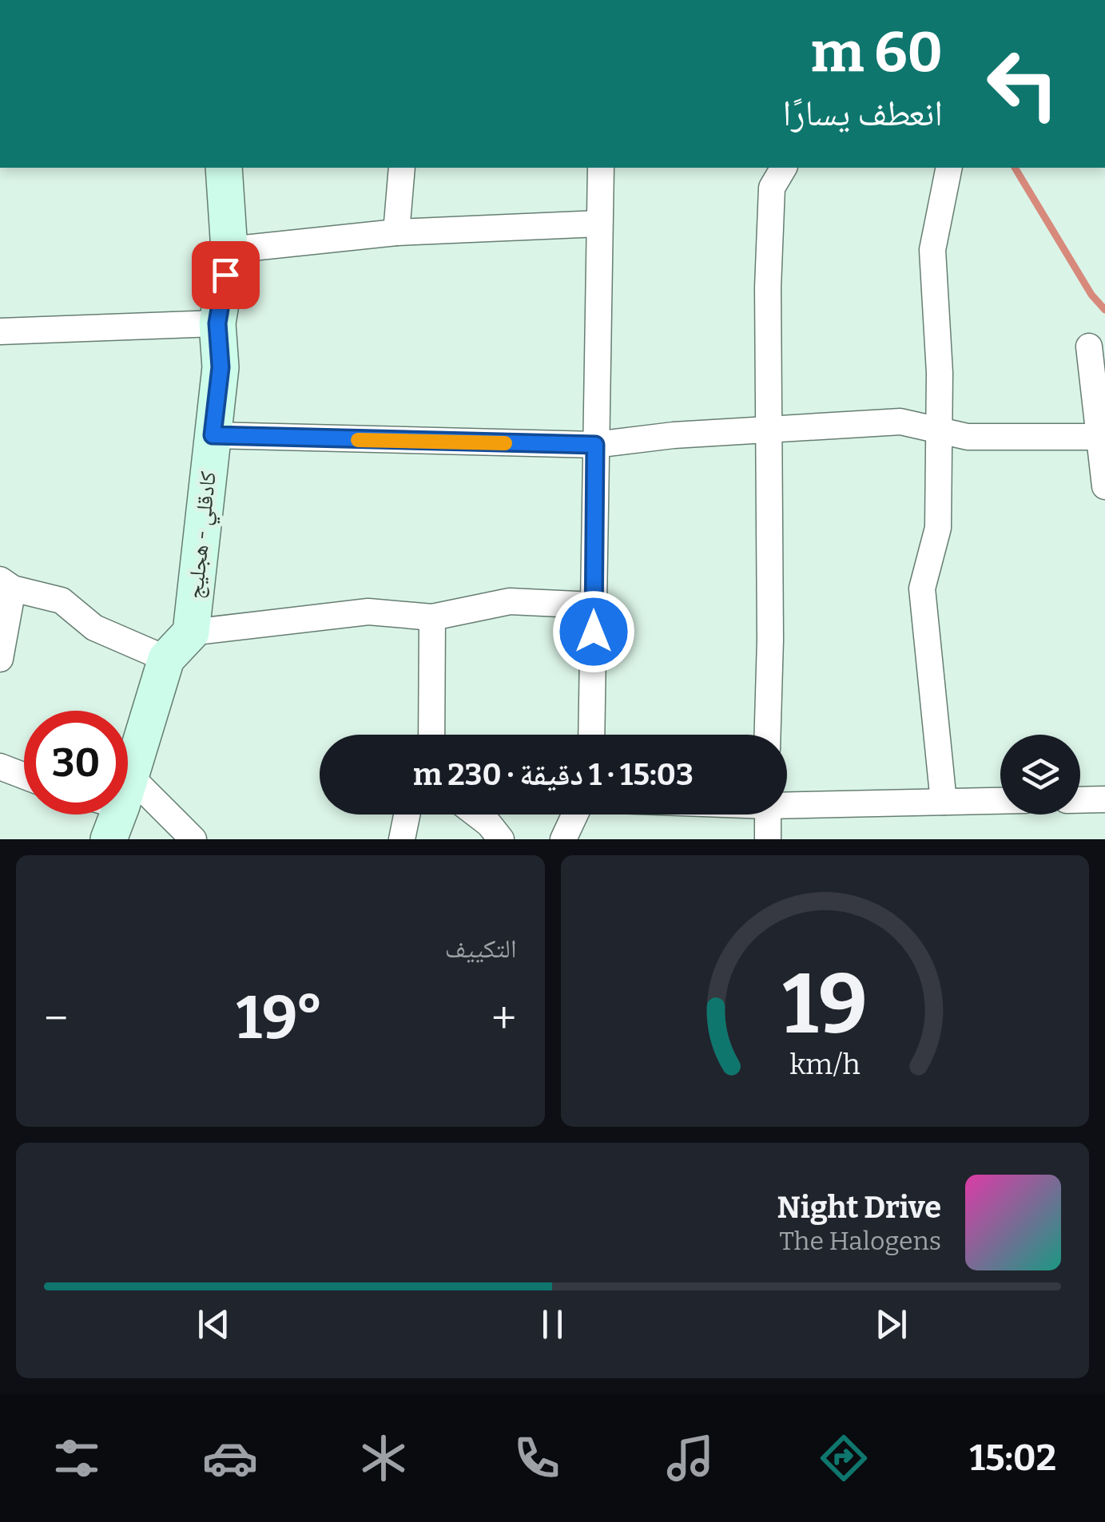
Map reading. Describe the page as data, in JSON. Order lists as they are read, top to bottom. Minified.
{"streets":{"street":["كادقلي - هجليج"]},"page":{"turn":["60 m","انعطف يسارًا"],"limit":"30","trip":"15:03 · 1 دقيقة · 230 m","tile":"التكييف","heat":["−","19°","+"],"song":["Night Drive","The Halogens"],"tabs":"15:02","gauge":["19","km/h"]}}
